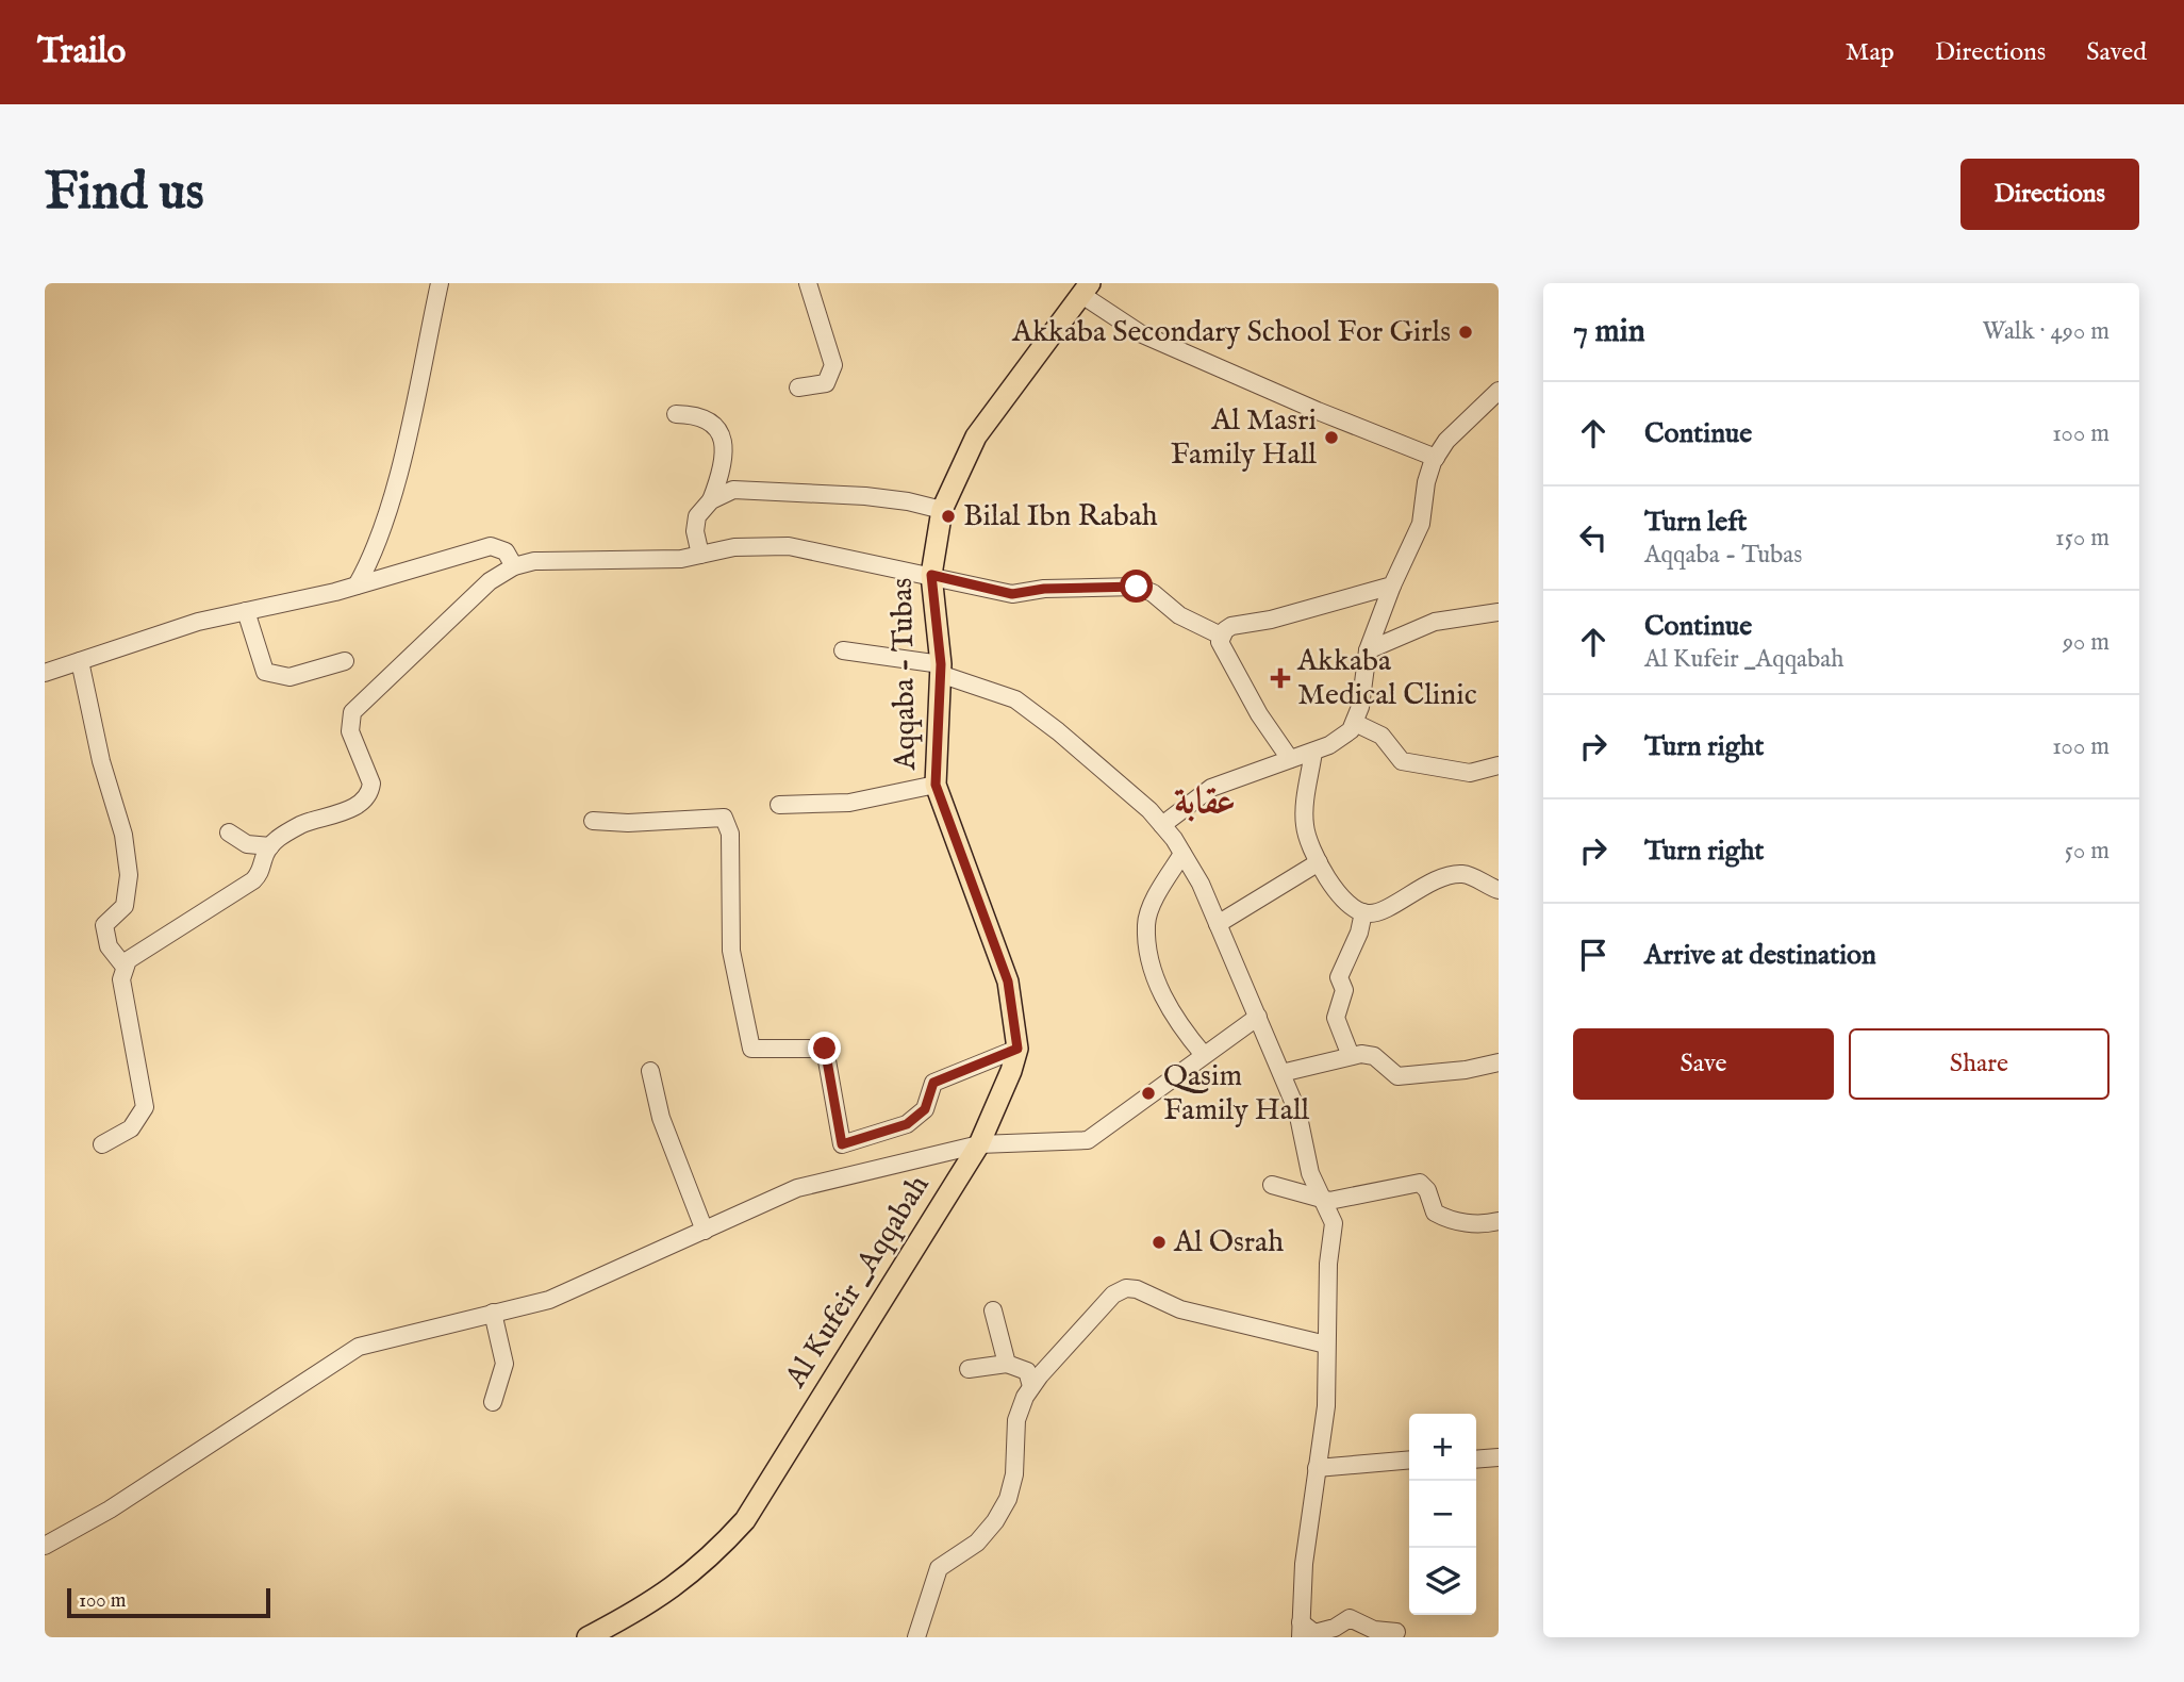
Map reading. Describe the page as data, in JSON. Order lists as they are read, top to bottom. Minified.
{"streets":{"main road":["Aqqaba - Tubas","Al Kufeir _Aqqabah"]},"crossings":[["Aqqaba - Tubas","Al Kufeir _Aqqabah"]],"districts":["عقابة"],"places":{"other":["Akkaba Secondary School For Girls","Al Masri Family Hall","Bilal Ibn Rabah","Qasim Family Hall","Al Osrah"],"health":["Akkaba Medical Clinic"]},"scale_bar":"100 m","page":{"header":"Trailo","nav":["Map","Directions","Saved"],"buttons":["Directions",["Save","Share"]],"title":"Find us","heading":["7 min","Walk · 490 m"],"list":[["Continue","100 m"],["Turn left","Aqqaba - Tubas","150 m"],["Continue","Al Kufeir _Aqqabah","90 m"],["Turn right","100 m"],["Turn right","50 m"],"Arrive at destination"],"map_buttons":["+","−"],"scale":"100 m"}}
